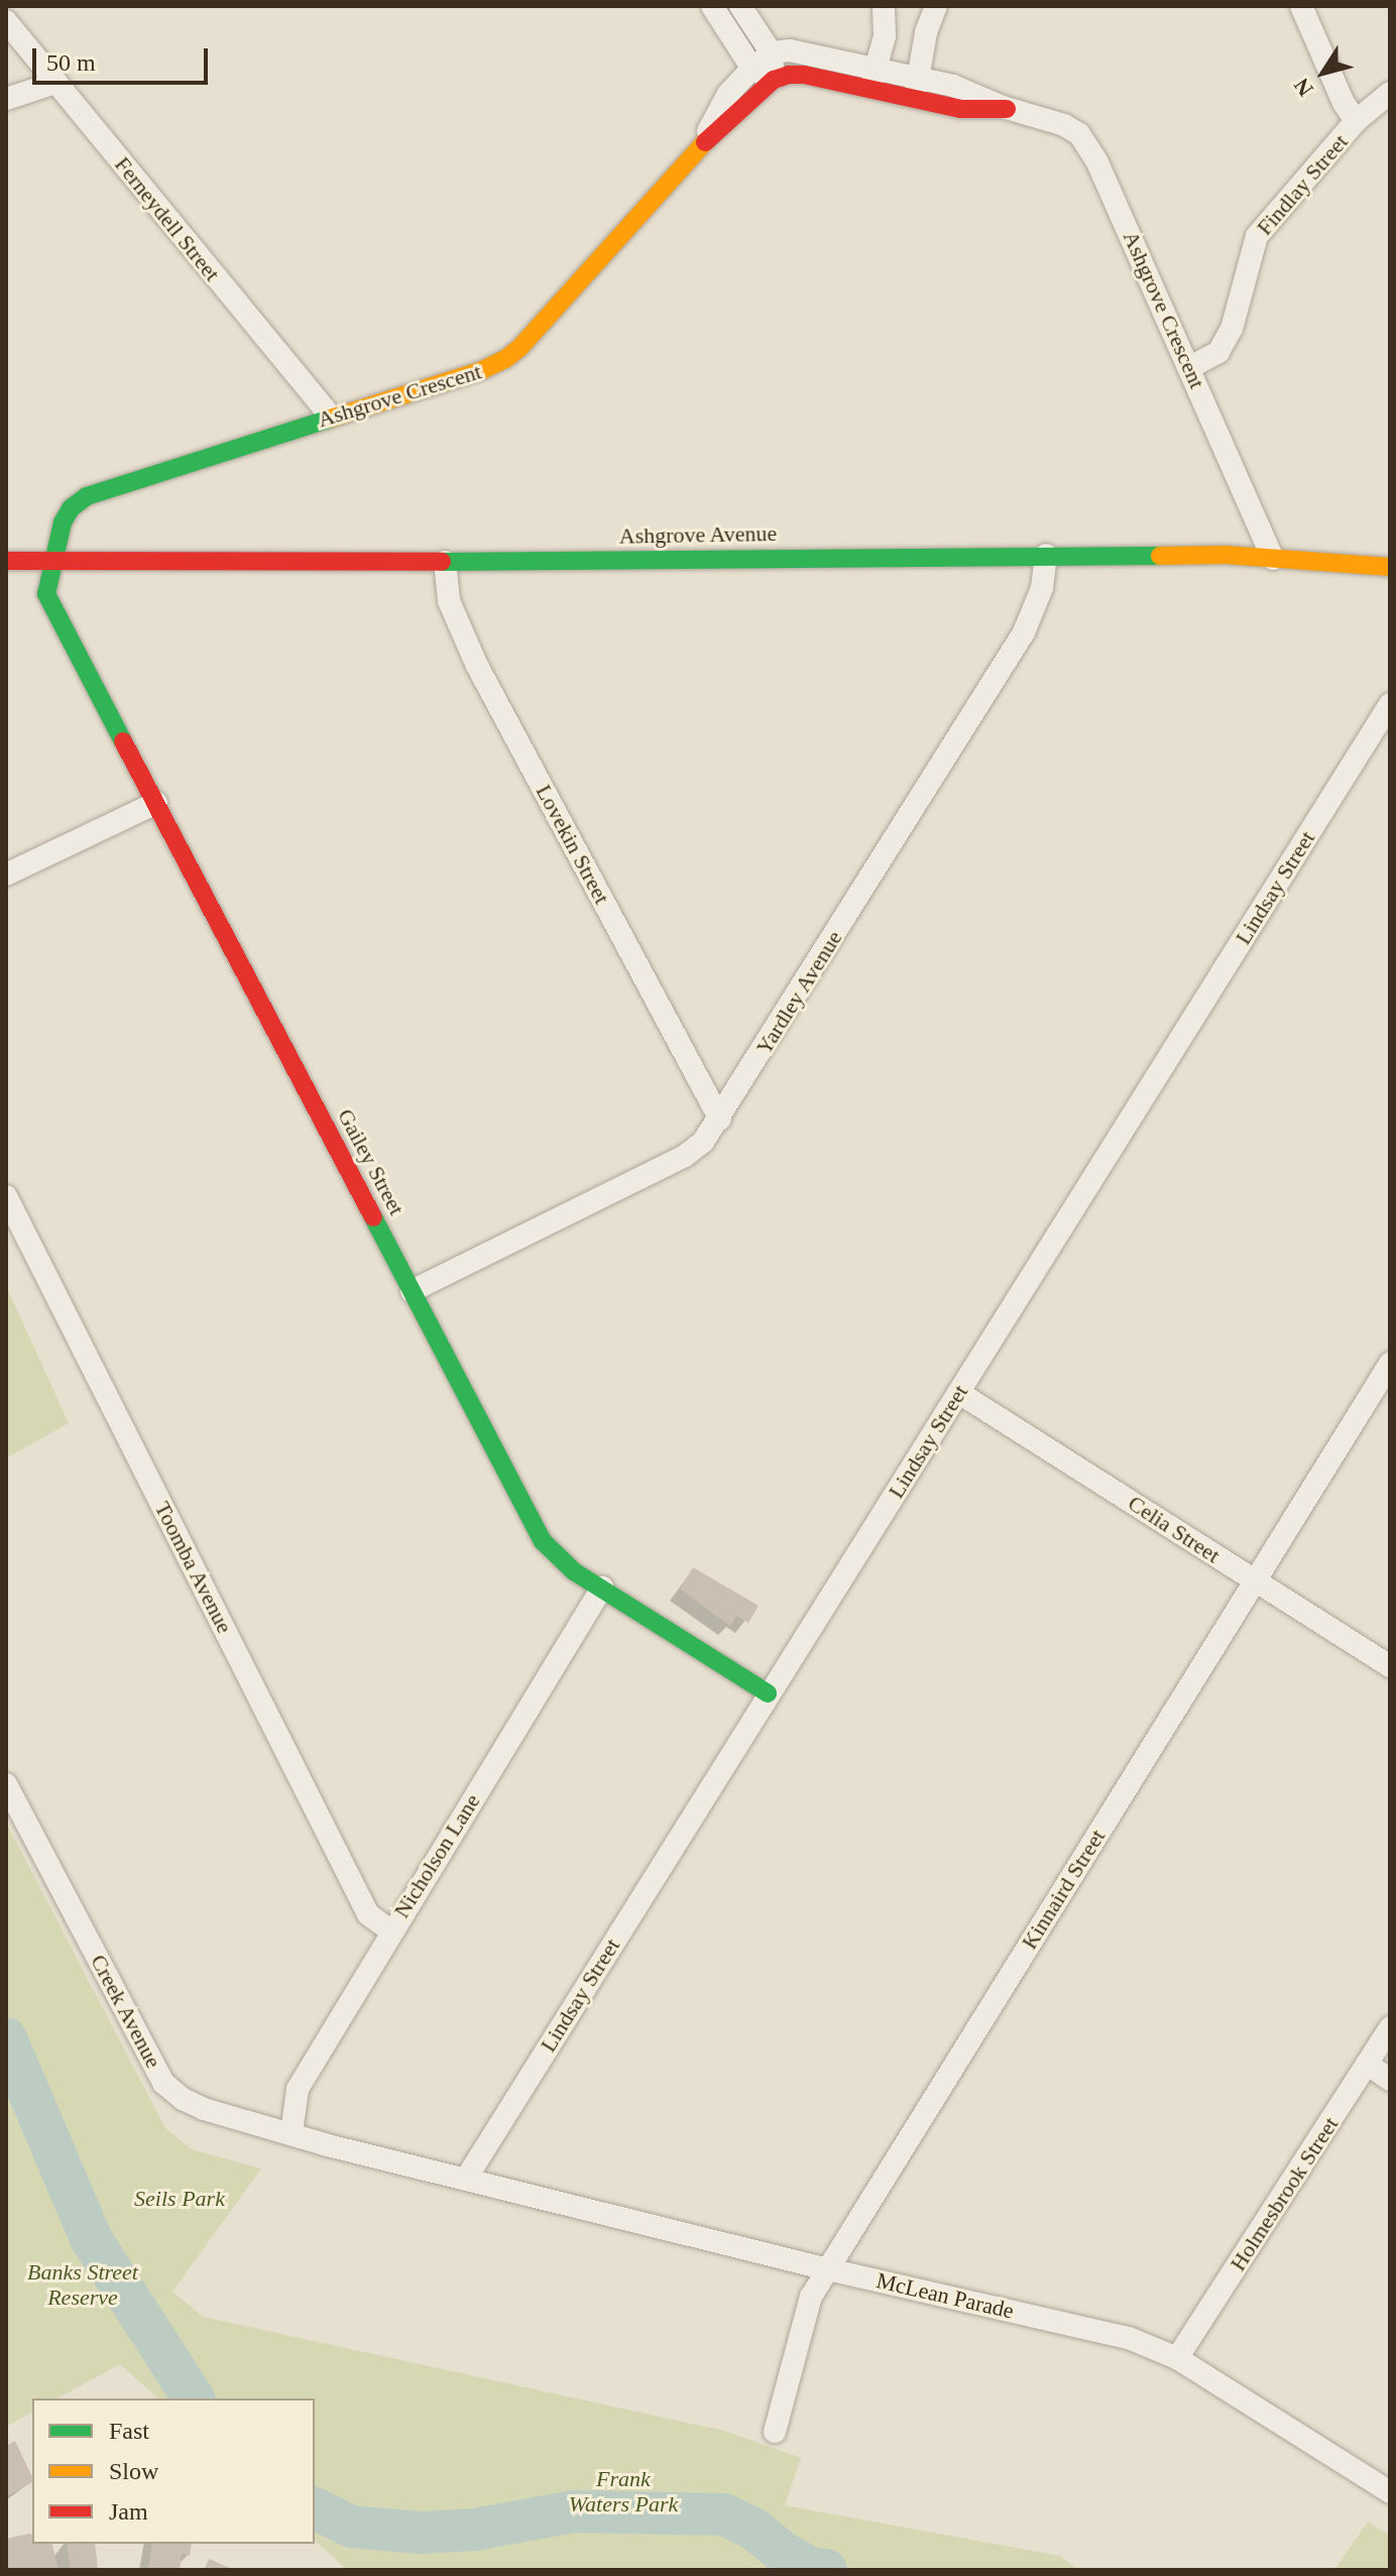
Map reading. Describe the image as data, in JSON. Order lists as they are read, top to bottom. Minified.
{"streets":{"street":["Findlay Street","Ferneydell Street","Ashgrove Crescent","Ashgrove Avenue","Lovekin Street","Lindsay Street","Yardley Avenue","Gailey Street","Celia Street","Toomba Avenue","Nicholson Lane","Kinnaird Street","Creek Avenue","Holmesbrook Street","McLean Parade"]},"crossings":[["Findlay Street","Ashgrove Crescent"],["Ferneydell Street","Ashgrove Crescent"],["Ashgrove Crescent","Ashgrove Avenue"],["Ashgrove Crescent","Gailey Street"],["Ashgrove Avenue","Lovekin Street"],["Ashgrove Avenue","Yardley Avenue"],["Ashgrove Avenue","Gailey Street"],["Lovekin Street","Yardley Avenue"],["Lindsay Street","Gailey Street"],["Lindsay Street","Celia Street"],["Lindsay Street","Creek Avenue"],["Lindsay Street","McLean Parade"],["Yardley Avenue","Gailey Street"],["Gailey Street","Nicholson Lane"],["Celia Street","Kinnaird Street"],["Toomba Avenue","Nicholson Lane"],["Nicholson Lane","Creek Avenue"],["Kinnaird Street","McLean Parade"],["Creek Avenue","McLean Parade"],["Holmesbrook Street","McLean Parade"]],"parks":["Seils Park","Banks Street Reserve","Frank Waters Park"],"legend":["Fast","Slow","Jam"],"scale_bar":"50 m","north":"bottom left"}
